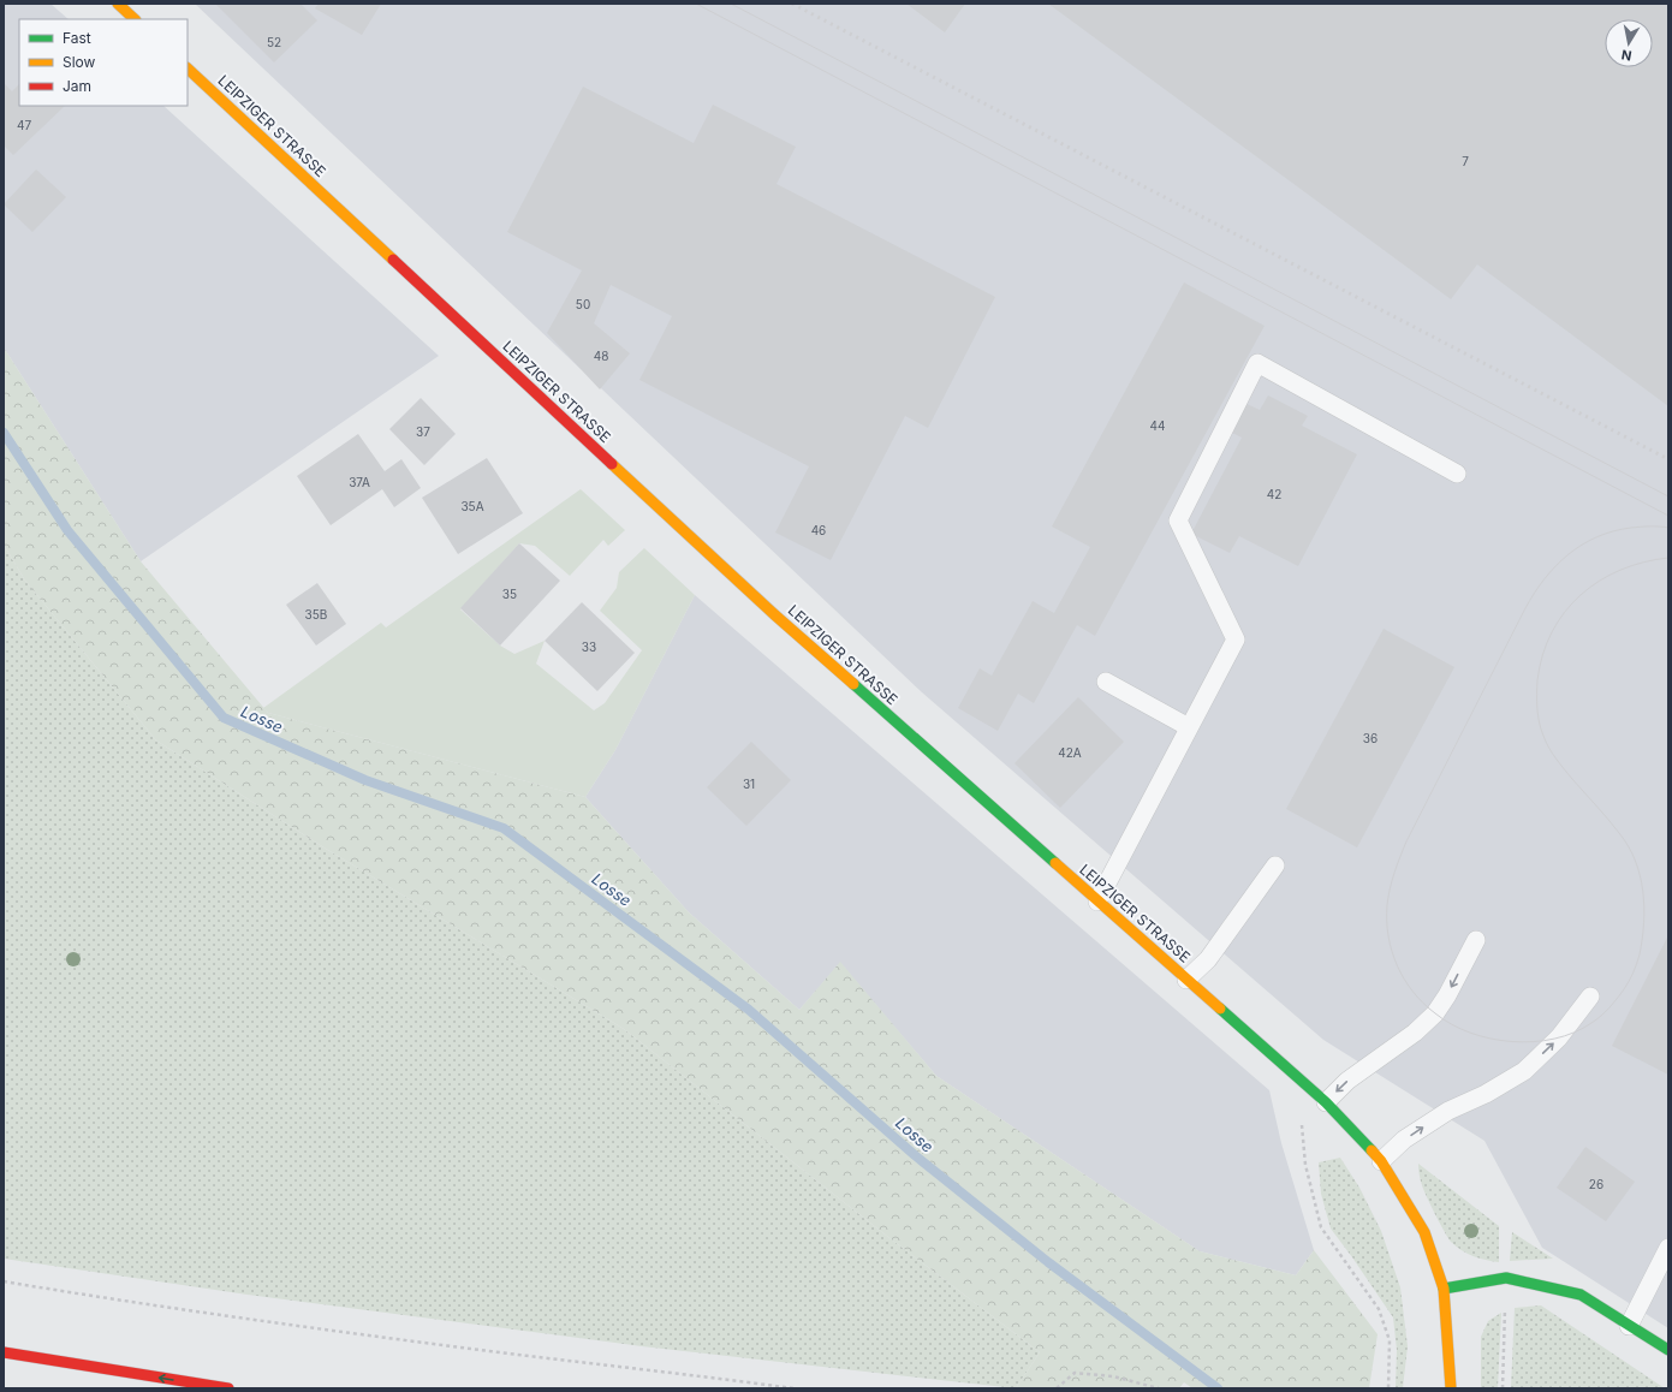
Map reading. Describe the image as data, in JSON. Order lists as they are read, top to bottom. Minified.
{"streets":{"main road":["LEIPZIGER STRASSE"]},"water":["Losse"],"house_numbers":["52","47","7","50","48","44","37","37A","42","35A","46","35","35B","33","36","42A","31","26"],"legend":["Fast","Slow","Jam"],"north":"bottom"}
